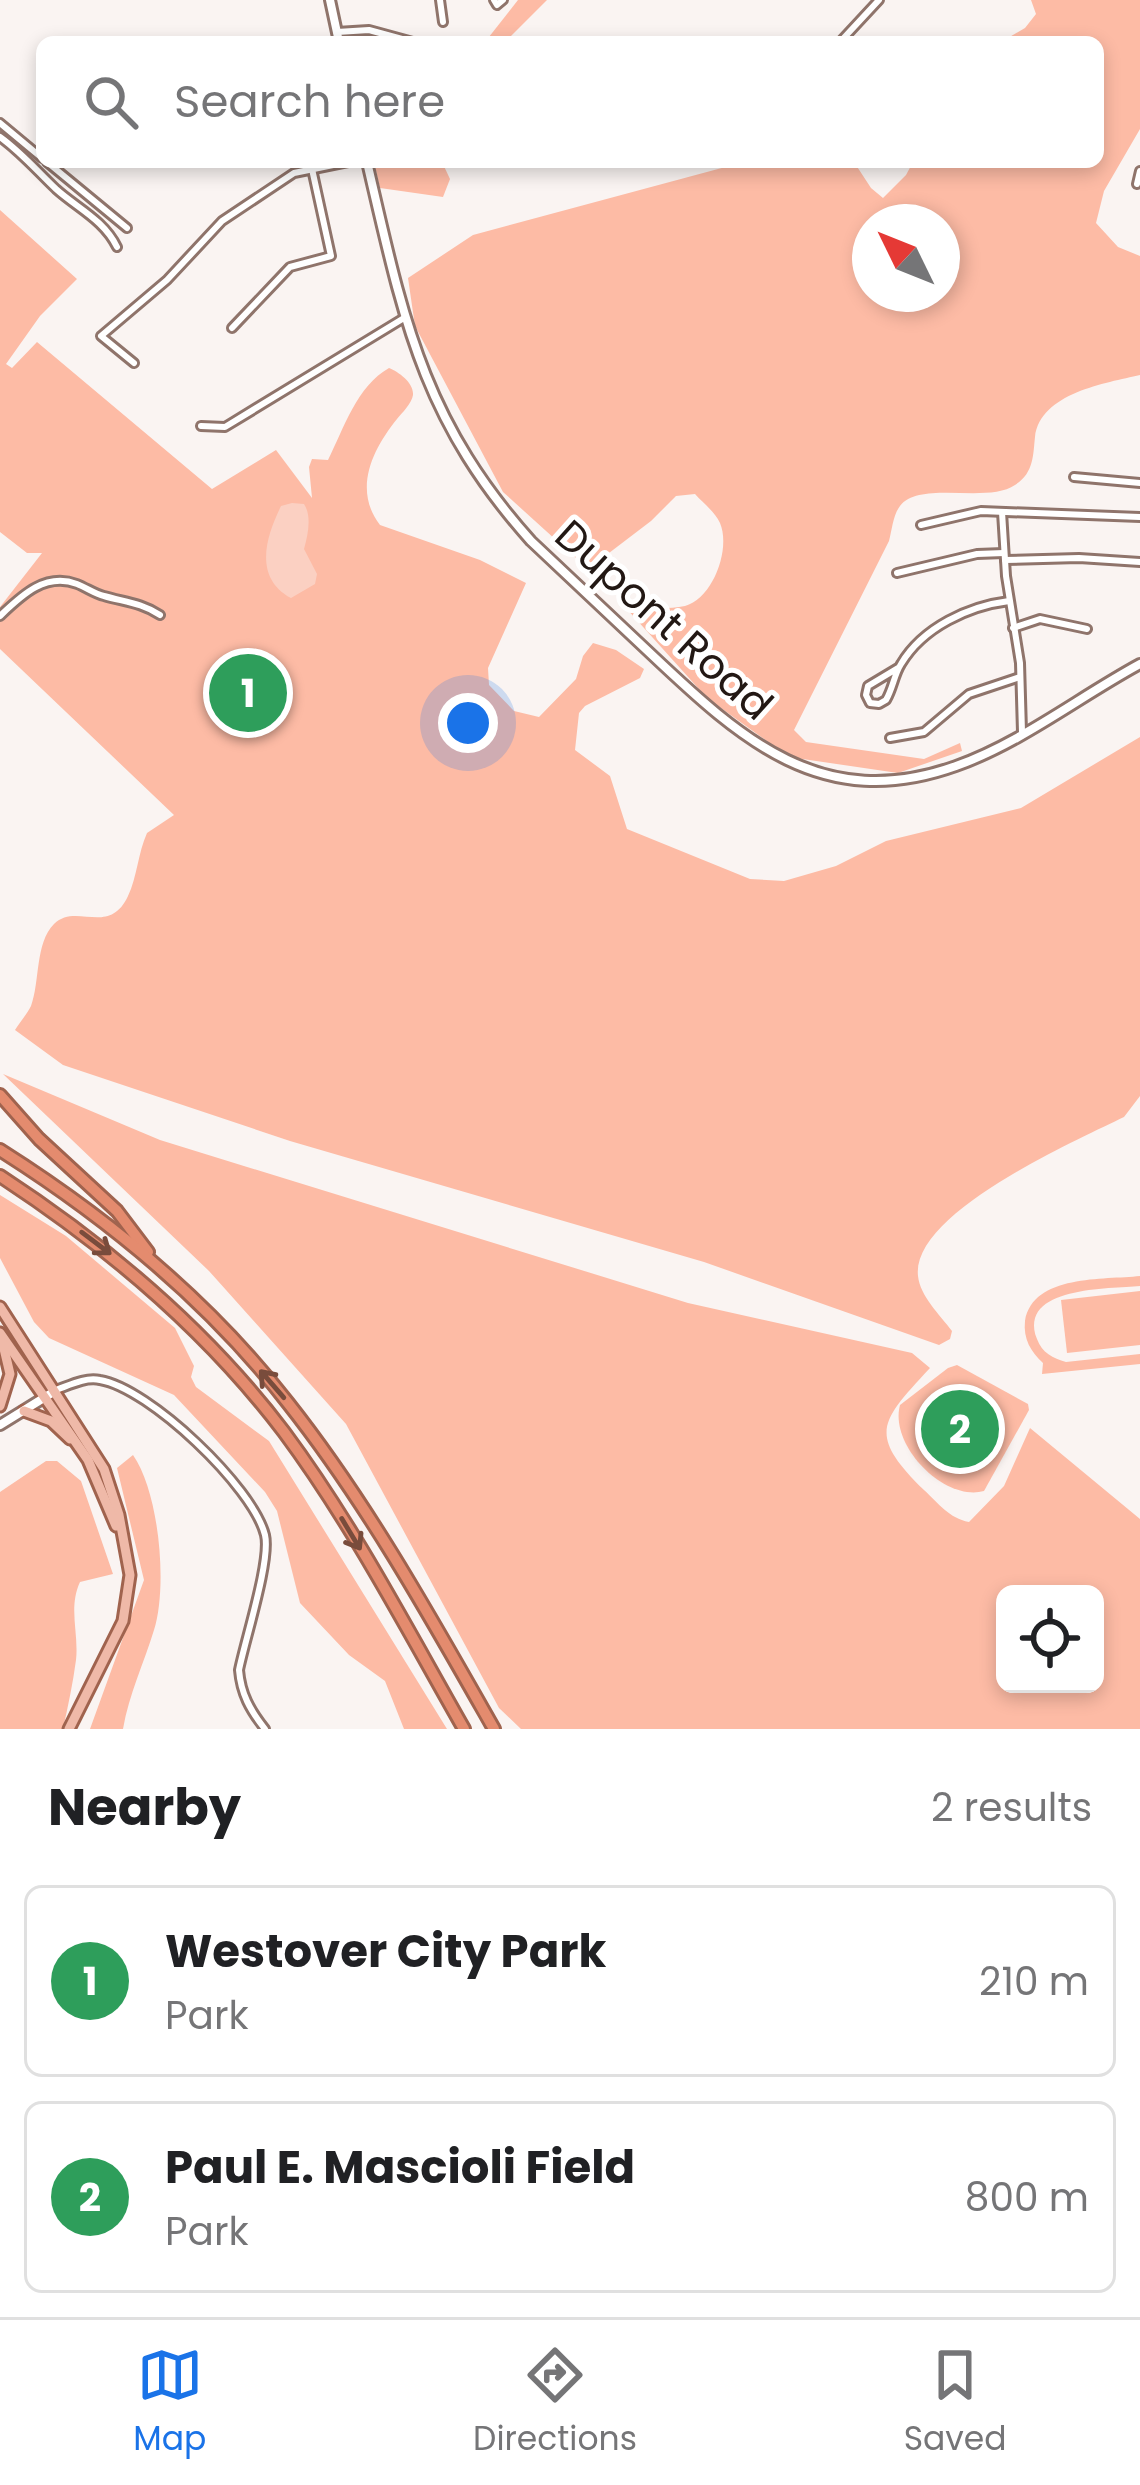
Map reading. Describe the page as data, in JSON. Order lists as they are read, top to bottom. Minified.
{"streets":{"street":["Dupont Road"]},"north":"top left","page":{"search":"Search here","pins":["1","2"],"heading":["Nearby","2 results"],"list":[{"mark":"1","name":"Westover City Park","note":"Park","value":"210 m"},{"mark":"2","name":"Paul E. Mascioli Field","note":"Park","value":"800 m"}],"nav":["Map","Directions","Saved"]}}
